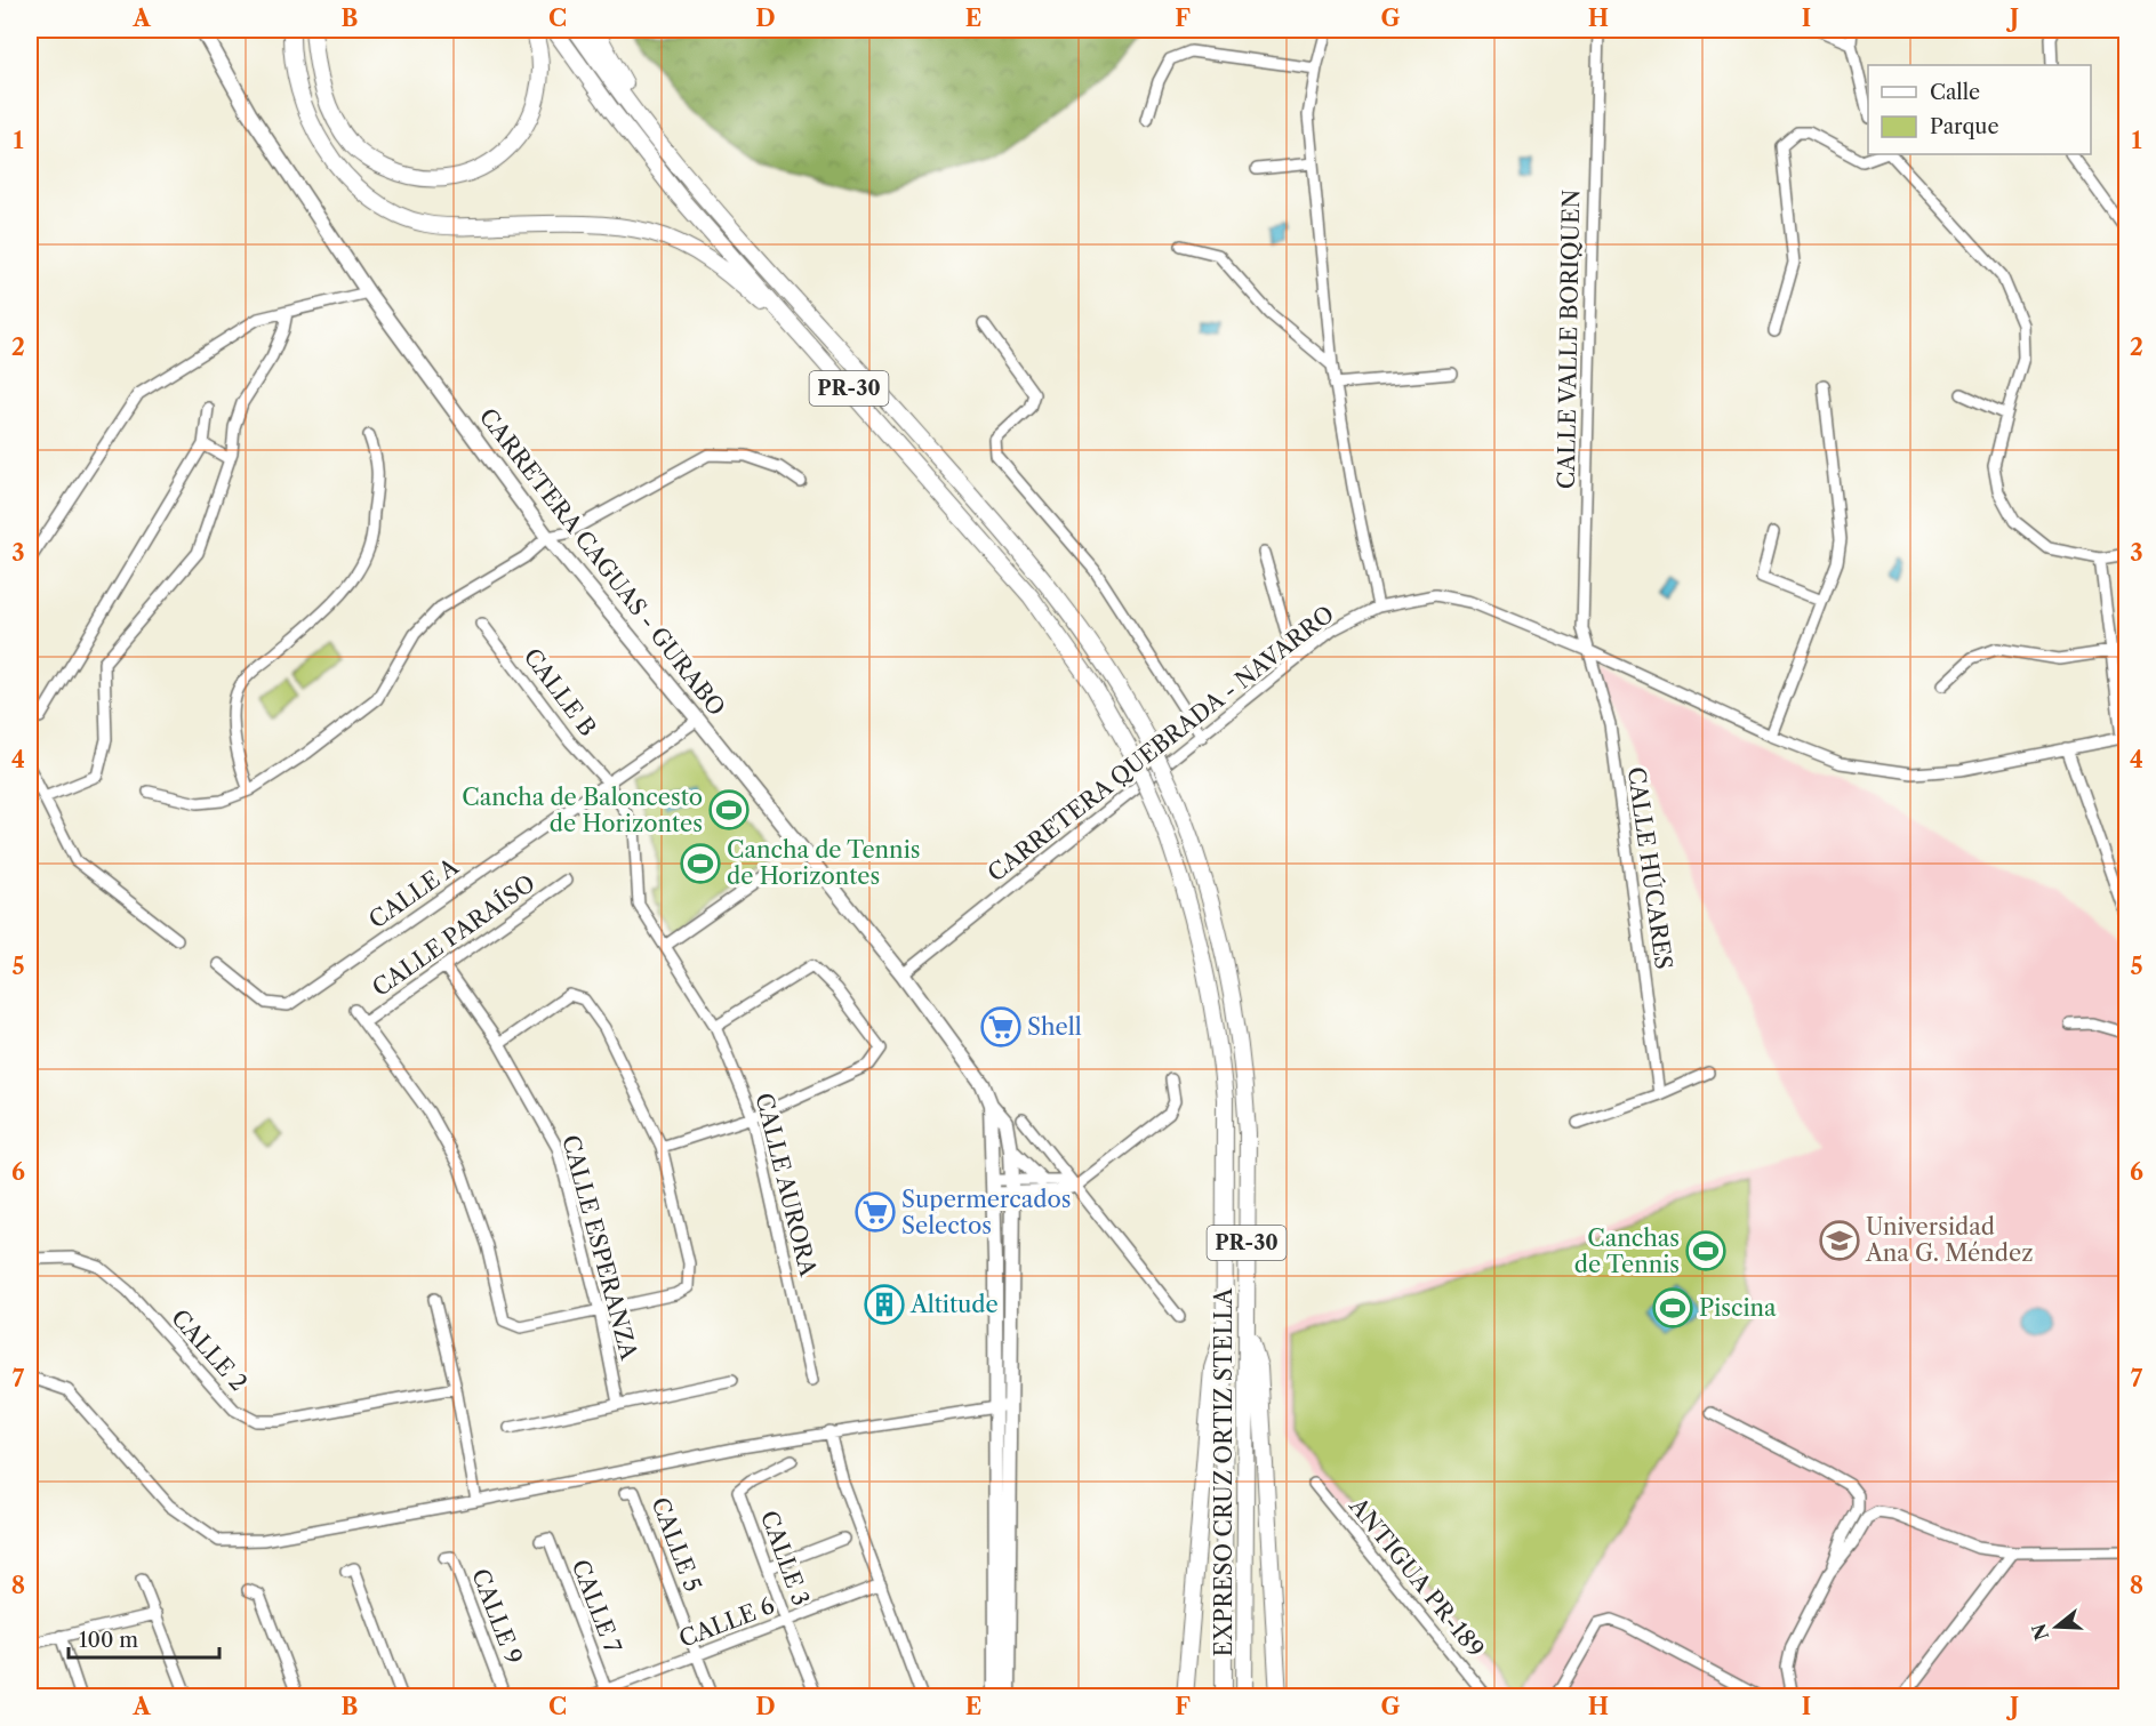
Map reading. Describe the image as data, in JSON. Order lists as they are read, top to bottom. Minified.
{"streets":{"highway":["PR-30","EXPRESO CRUZ ORTIZ STELLA"],"main road":["CARRETERA CAGUAS - GURABO"],"street":["CALLE VALLE BORIQUEN","CALLE B","CARRETERA QUEBRADA - NAVARRO","CALLE HÚCARES","CALLE A","CALLE PARAÍSO","CALLE AURORA","CALLE ESPERANZA","CALLE 2","CALLE 5","CALLE 3","ANTIGUA PR-189","CALLE 7","CALLE 9","CALLE 6"]},"crossings":[["CALLE VALLE BORIQUEN","CARRETERA QUEBRADA - NAVARRO"],["CALLE VALLE BORIQUEN","CALLE HÚCARES"],["CARRETERA CAGUAS - GURABO","CARRETERA QUEBRADA - NAVARRO"],["CARRETERA CAGUAS - GURABO","CALLE A"],["CALLE B","CALLE A"],["CALLE B","CALLE AURORA"],["CARRETERA QUEBRADA - NAVARRO","CALLE HÚCARES"],["CALLE A","CALLE AURORA"],["CALLE PARAÍSO","CALLE ESPERANZA"],["CALLE 5","CALLE 6"],["CALLE 3","CALLE 6"],["CALLE 7","CALLE 6"]],"places":{"sports":["Cancha de Baloncesto de Horizontes","Cancha de Tennis de Horizontes","Canchas de Tennis","Piscina"],"supermarket":["Shell","Supermercados Selectos"],"school or university":["Universidad Ana G. Méndez"],"building":["Altitude"]},"legend":["Calle","Parque"],"scale_bar":"100 m","north":"left","grid":{"columns":["A","B","C","D","E","F","G","H","I","J"],"rows":["1","2","3","4","5","6","7","8"]}}
